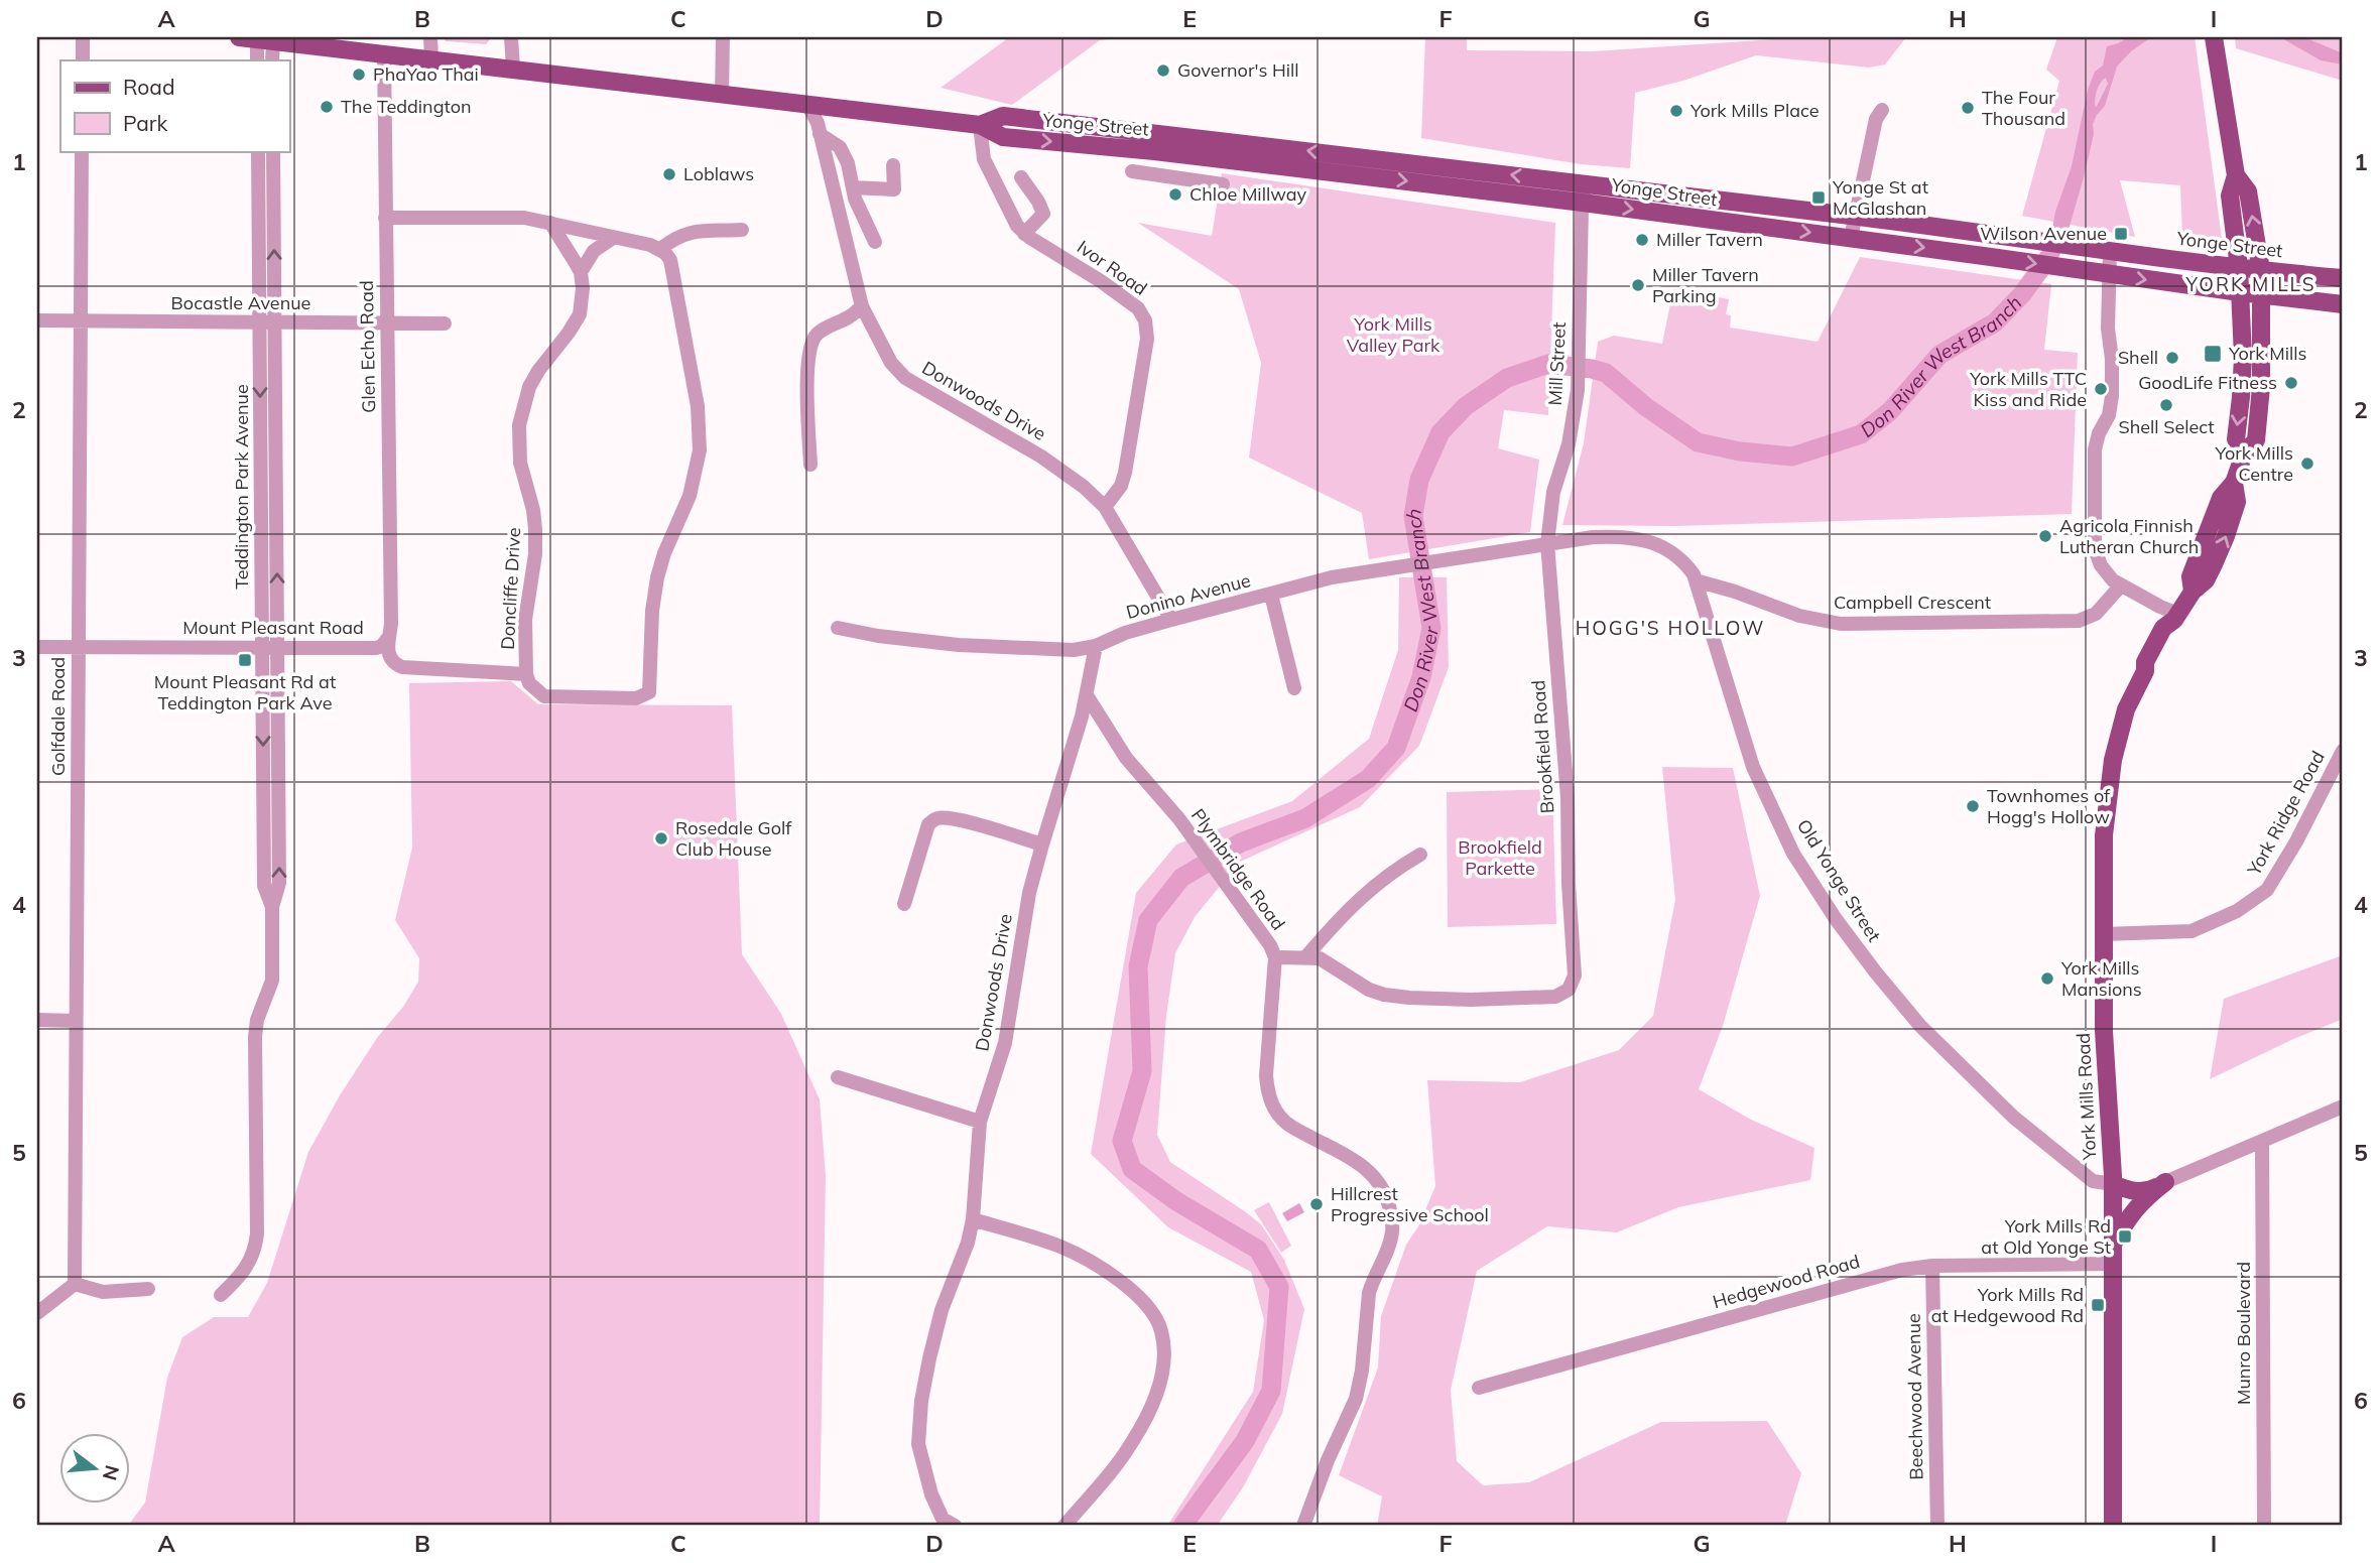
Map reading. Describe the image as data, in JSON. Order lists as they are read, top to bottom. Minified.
{"streets":{"main road":["Yonge Street","York Mills Road"],"street":["Ivor Road","Bocastle Avenue","Glen Echo Road","Mill Street","Donwoods Drive","Teddington Park Avenue","Doncliffe Drive","Donino Avenue","Campbell Crescent","Mount Pleasant Road","Golfdale Road","Brookfield Road","York Ridge Road","Plymbridge Road","Old Yonge Street","Hedgewood Road","Munro Boulevard","Beechwood Avenue"]},"crossings":[["Yonge Street","Ivor Road"],["Yonge Street","Glen Echo Road"],["Yonge Street","Mill Street"],["Yonge Street","Donwoods Drive"],["Yonge Street","York Mills Road"],["Ivor Road","Donwoods Drive"],["Bocastle Avenue","Glen Echo Road"],["Bocastle Avenue","Teddington Park Avenue"],["Bocastle Avenue","Golfdale Road"],["Glen Echo Road","Mount Pleasant Road"],["Mill Street","Donino Avenue"],["Mill Street","Brookfield Road"],["Mill Street","Old Yonge Street"],["Donwoods Drive","Donino Avenue"],["Donwoods Drive","Plymbridge Road"],["Teddington Park Avenue","Mount Pleasant Road"],["Doncliffe Drive","Mount Pleasant Road"],["Donino Avenue","Brookfield Road"],["Donino Avenue","Old Yonge Street"],["Campbell Crescent","Old Yonge Street"],["Mount Pleasant Road","Golfdale Road"],["Brookfield Road","Old Yonge Street"],["York Ridge Road","York Mills Road"],["Old Yonge Street","York Mills Road"],["York Mills Road","Hedgewood Road"],["Hedgewood Road","Beechwood Avenue"]],"districts":["YORK MILLS","HOGG'S HOLLOW"],"water":["Don River West Branch"],"parks":["York Mills Valley Park","Brookfield Parkette"],"places":{"other":["Governor's Hill","PhaYao Thai","The Teddington","The Four Thousand","York Mills Place","Loblaws","Chloe Millway","Miller Tavern","Miller Tavern Parking","Shell","GoodLife Fitness","York Mills TTC Kiss and Ride","Shell Select","York Mills Centre","Agricola Finnish Lutheran Church","Townhomes of Hogg's Hollow","Rosedale Golf Club House","York Mills Mansions","Hillcrest Progressive School"],"transit":["Yonge St at McGlashan","Wilson Avenue","York Mills","Mount Pleasant Rd at Teddington Park Ave","York Mills Rd at Old Yonge St","York Mills Rd at Hedgewood Rd"]},"legend":["Road","Park"],"north":"right","grid":{"columns":["A","B","C","D","E","F","G","H","I"],"rows":["1","2","3","4","5","6"]}}
